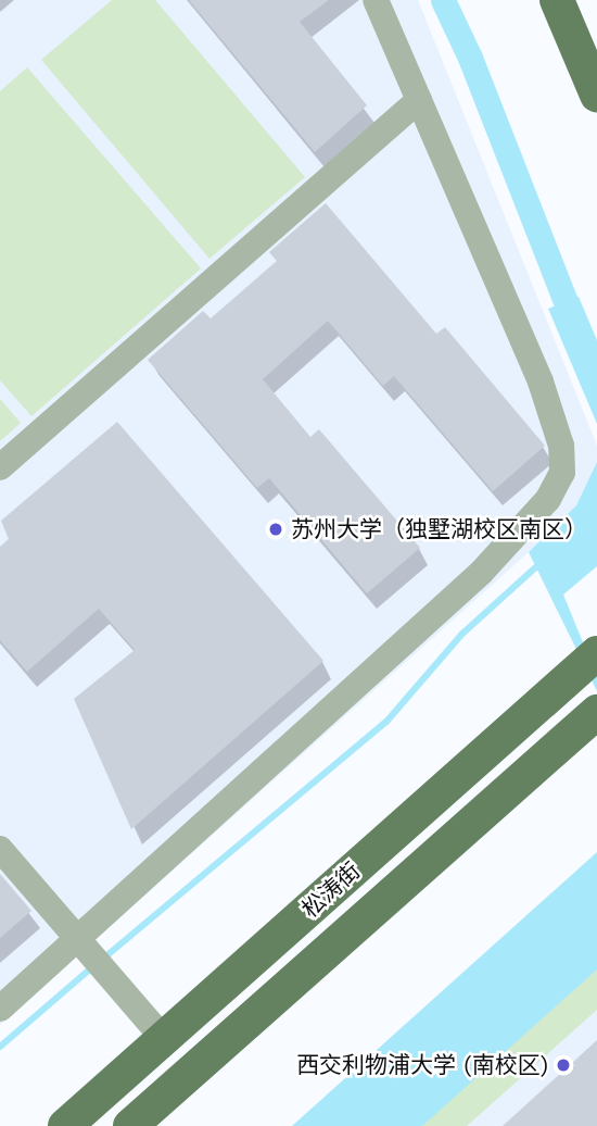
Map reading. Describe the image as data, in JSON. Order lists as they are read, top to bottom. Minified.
{"streets":{"main road":["松涛街"]},"places":["苏州大学（独墅湖校区南区）","西交利物浦大学 (南校区)"]}
